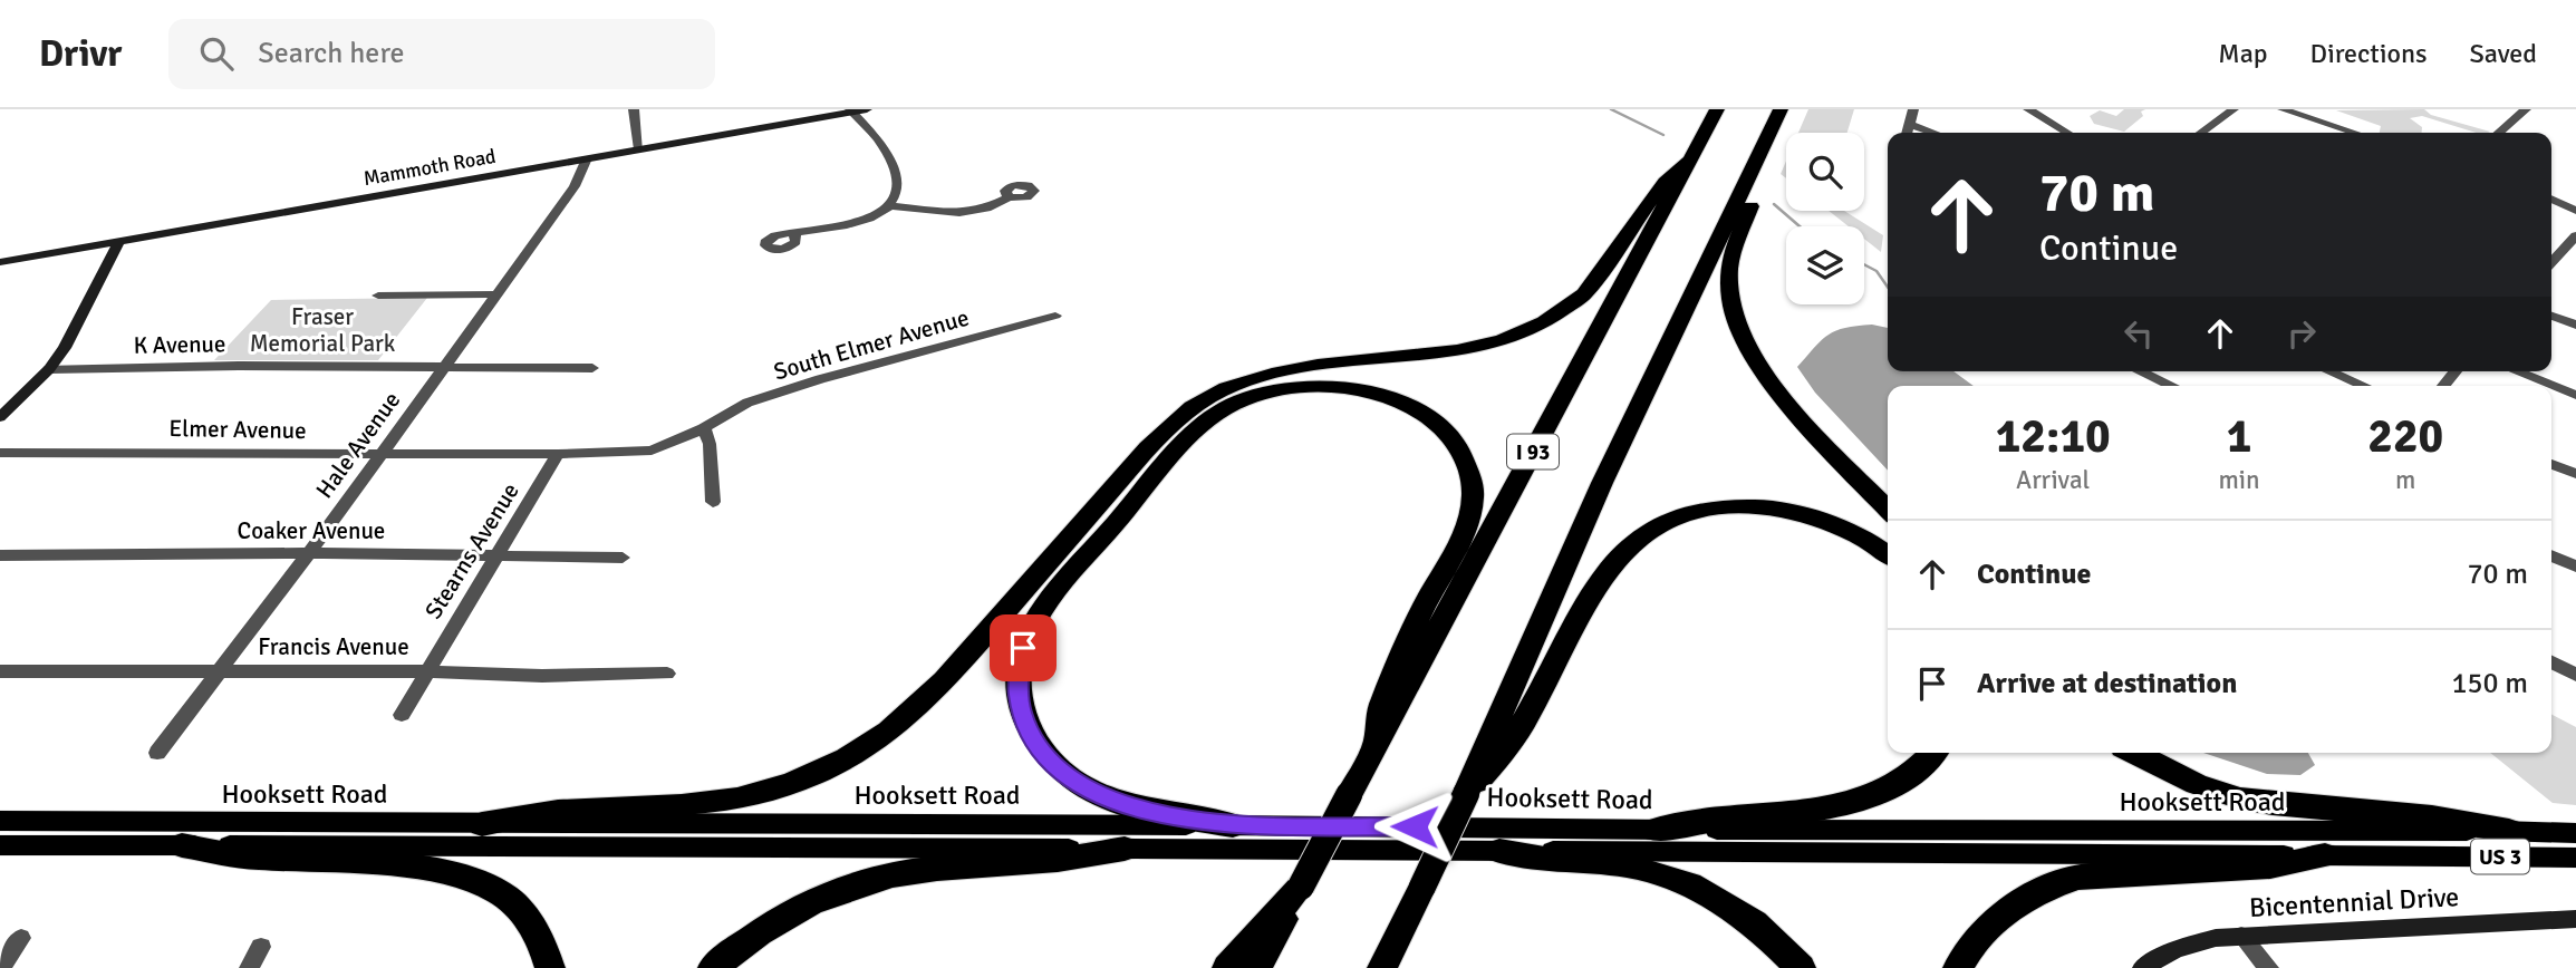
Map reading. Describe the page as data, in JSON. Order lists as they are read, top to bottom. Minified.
{"streets":{"highway":["I 93"],"main road":["Mammoth Road","Hooksett Road","US 3","Bicentennial Drive"],"street":["K Avenue","South Elmer Avenue","Elmer Avenue","Hale Avenue","Coaker Avenue","Stearns Avenue","Francis Avenue"]},"crossings":[["Mammoth Road","Hale Avenue"],["K Avenue","Hale Avenue"],["South Elmer Avenue","Elmer Avenue"],["Elmer Avenue","Hale Avenue"],["Elmer Avenue","Stearns Avenue"],["Hale Avenue","Coaker Avenue"],["Hale Avenue","Francis Avenue"],["Coaker Avenue","Stearns Avenue"],["Stearns Avenue","Francis Avenue"]],"parks":["Fraser Memorial Park"],"page":{"header":"Drivr","search":"Search here","nav":["Map","Directions","Saved"],"turn":["70 m","Continue"],"eta":["12:10","Arrival","1","min","220","m"],"list":[{"name":"Continue","value":"70 m"},{"name":"Arrive at destination","value":"150 m"}]}}
